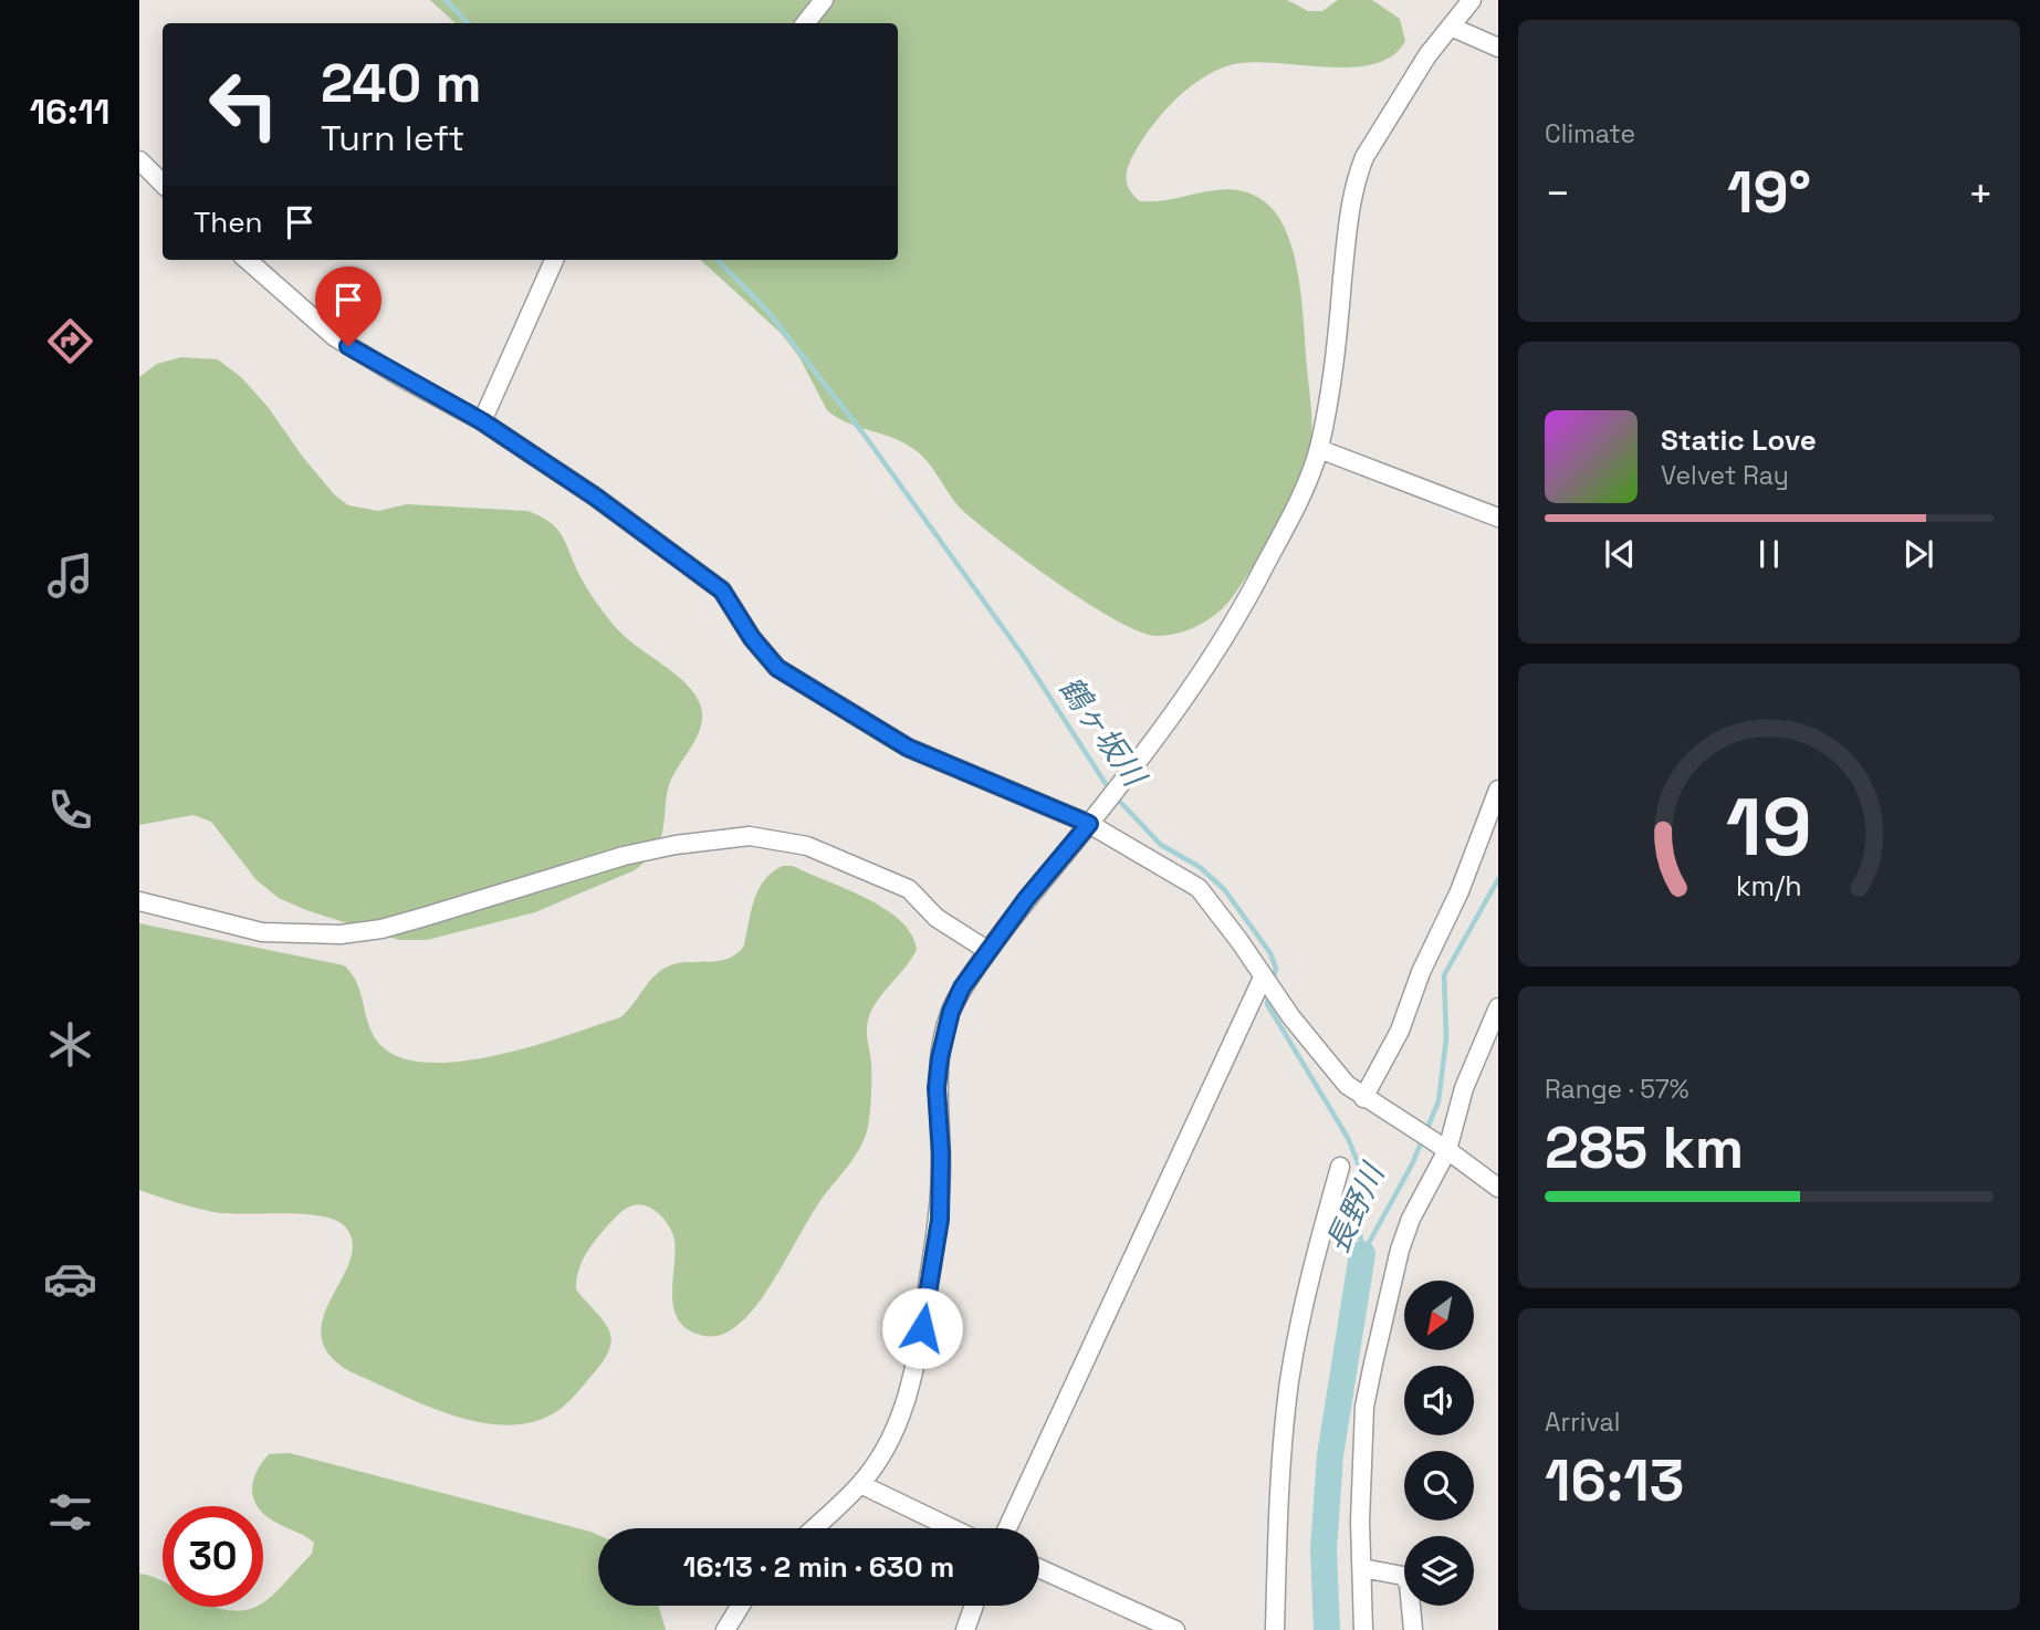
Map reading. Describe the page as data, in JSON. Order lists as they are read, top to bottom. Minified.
{"water":["鶴ヶ坂川","長野川"],"north":"bottom left","page":{"tabs":"16:11","tile":["Climate",["Range · 57%","285 km"],["Arrival","16:13"]],"turn":["240 m","Turn left"],"heat":["−","19°","+"],"then":"Then","song":["Static Love","Velvet Ray"],"limit":"30","trip":"16:13 · 2 min · 630 m","gauge":["19","km/h"]}}
